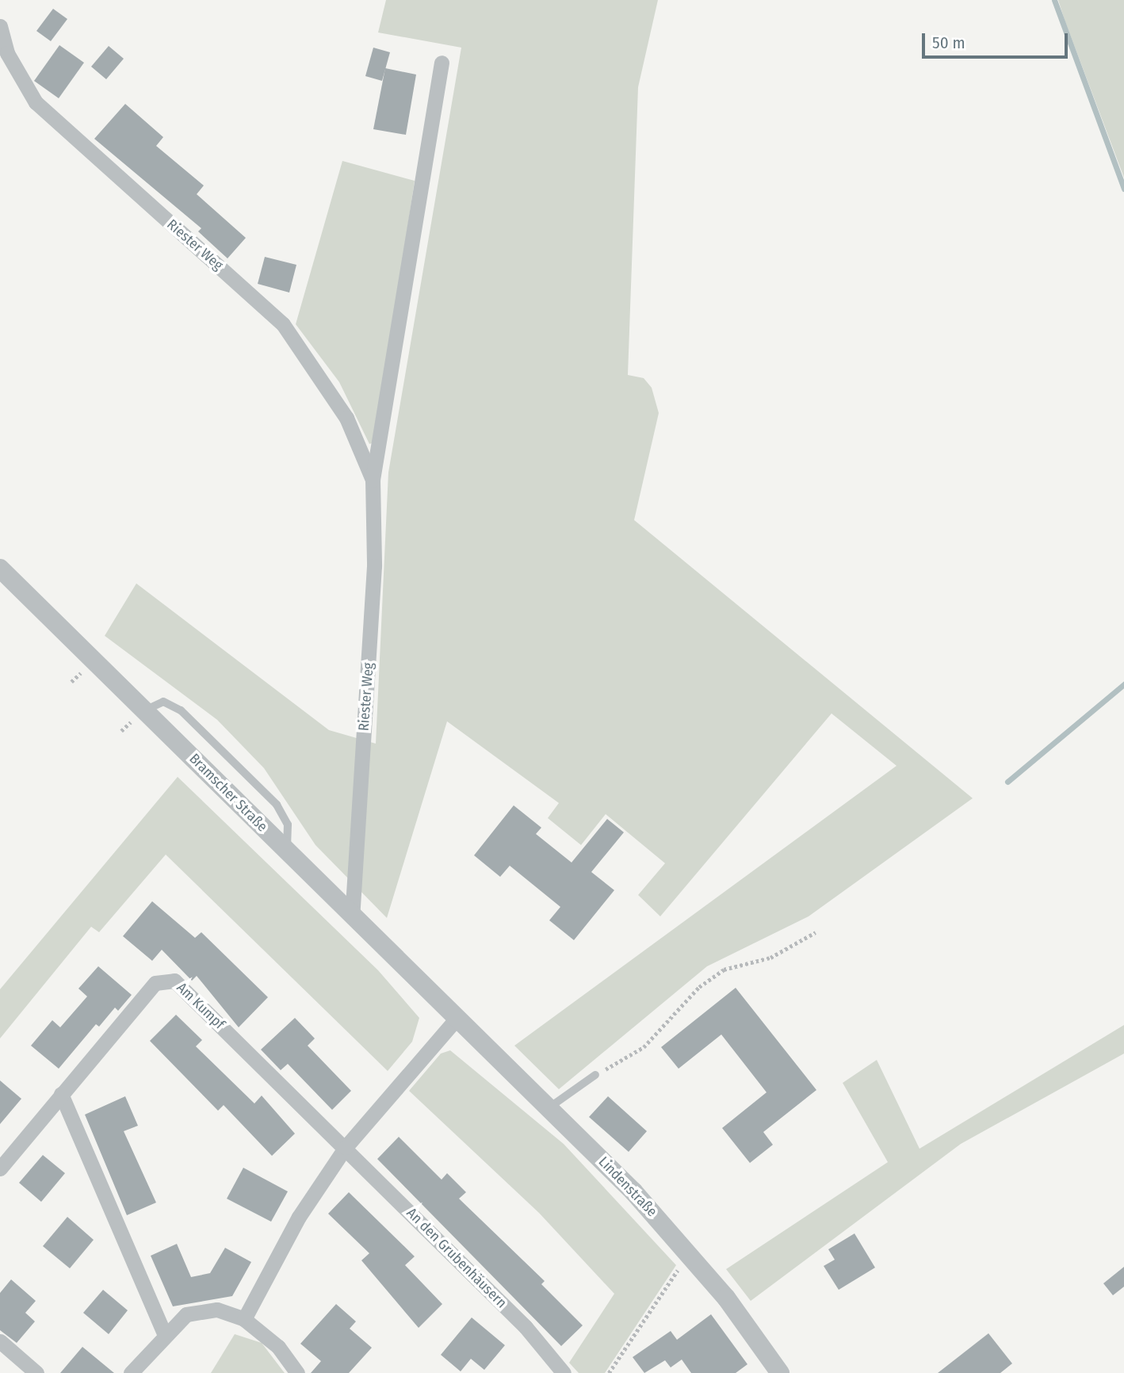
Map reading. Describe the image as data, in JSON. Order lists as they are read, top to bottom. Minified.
{"streets":{"street":["Riester Weg","Bramscher Straße","Am Kumpf","Lindenstraße","An den Grubenhäusern"]},"crossings":[["Riester Weg","Bramscher Straße"],["Bramscher Straße","Lindenstraße"],["Am Kumpf","An den Grubenhäusern"]],"scale_bar":"50 m"}
